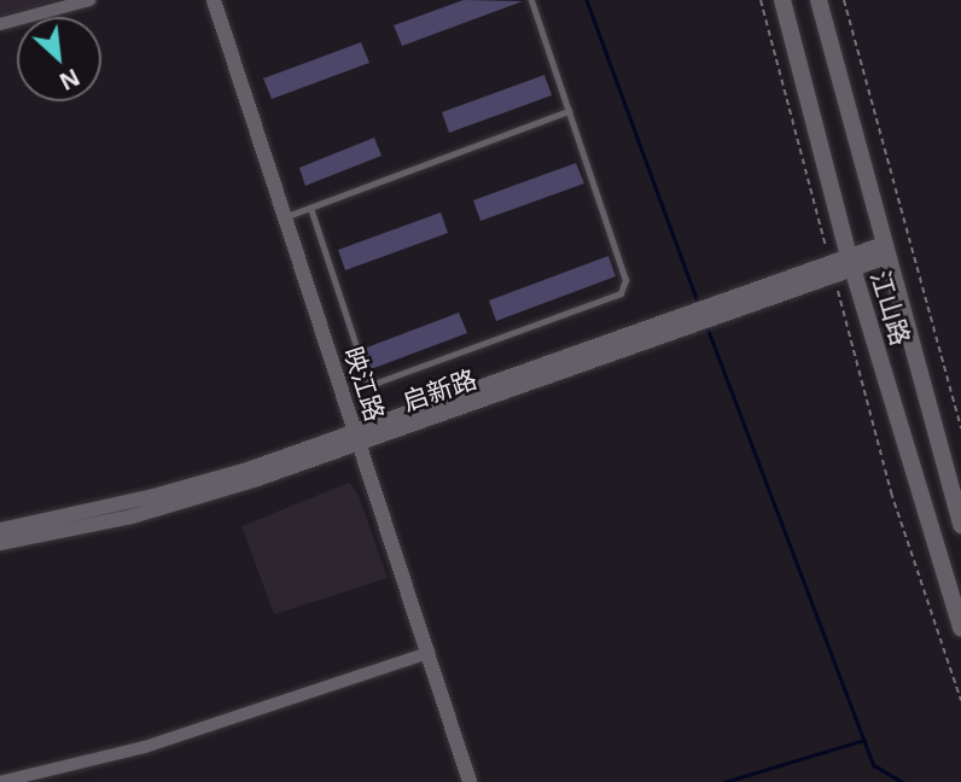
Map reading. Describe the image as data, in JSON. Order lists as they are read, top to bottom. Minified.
{"streets":{"main road":["江山路"],"street":["映江路","启新路"]},"crossings":[["江山路","启新路"],["映江路","启新路"]],"north":"bottom right"}
